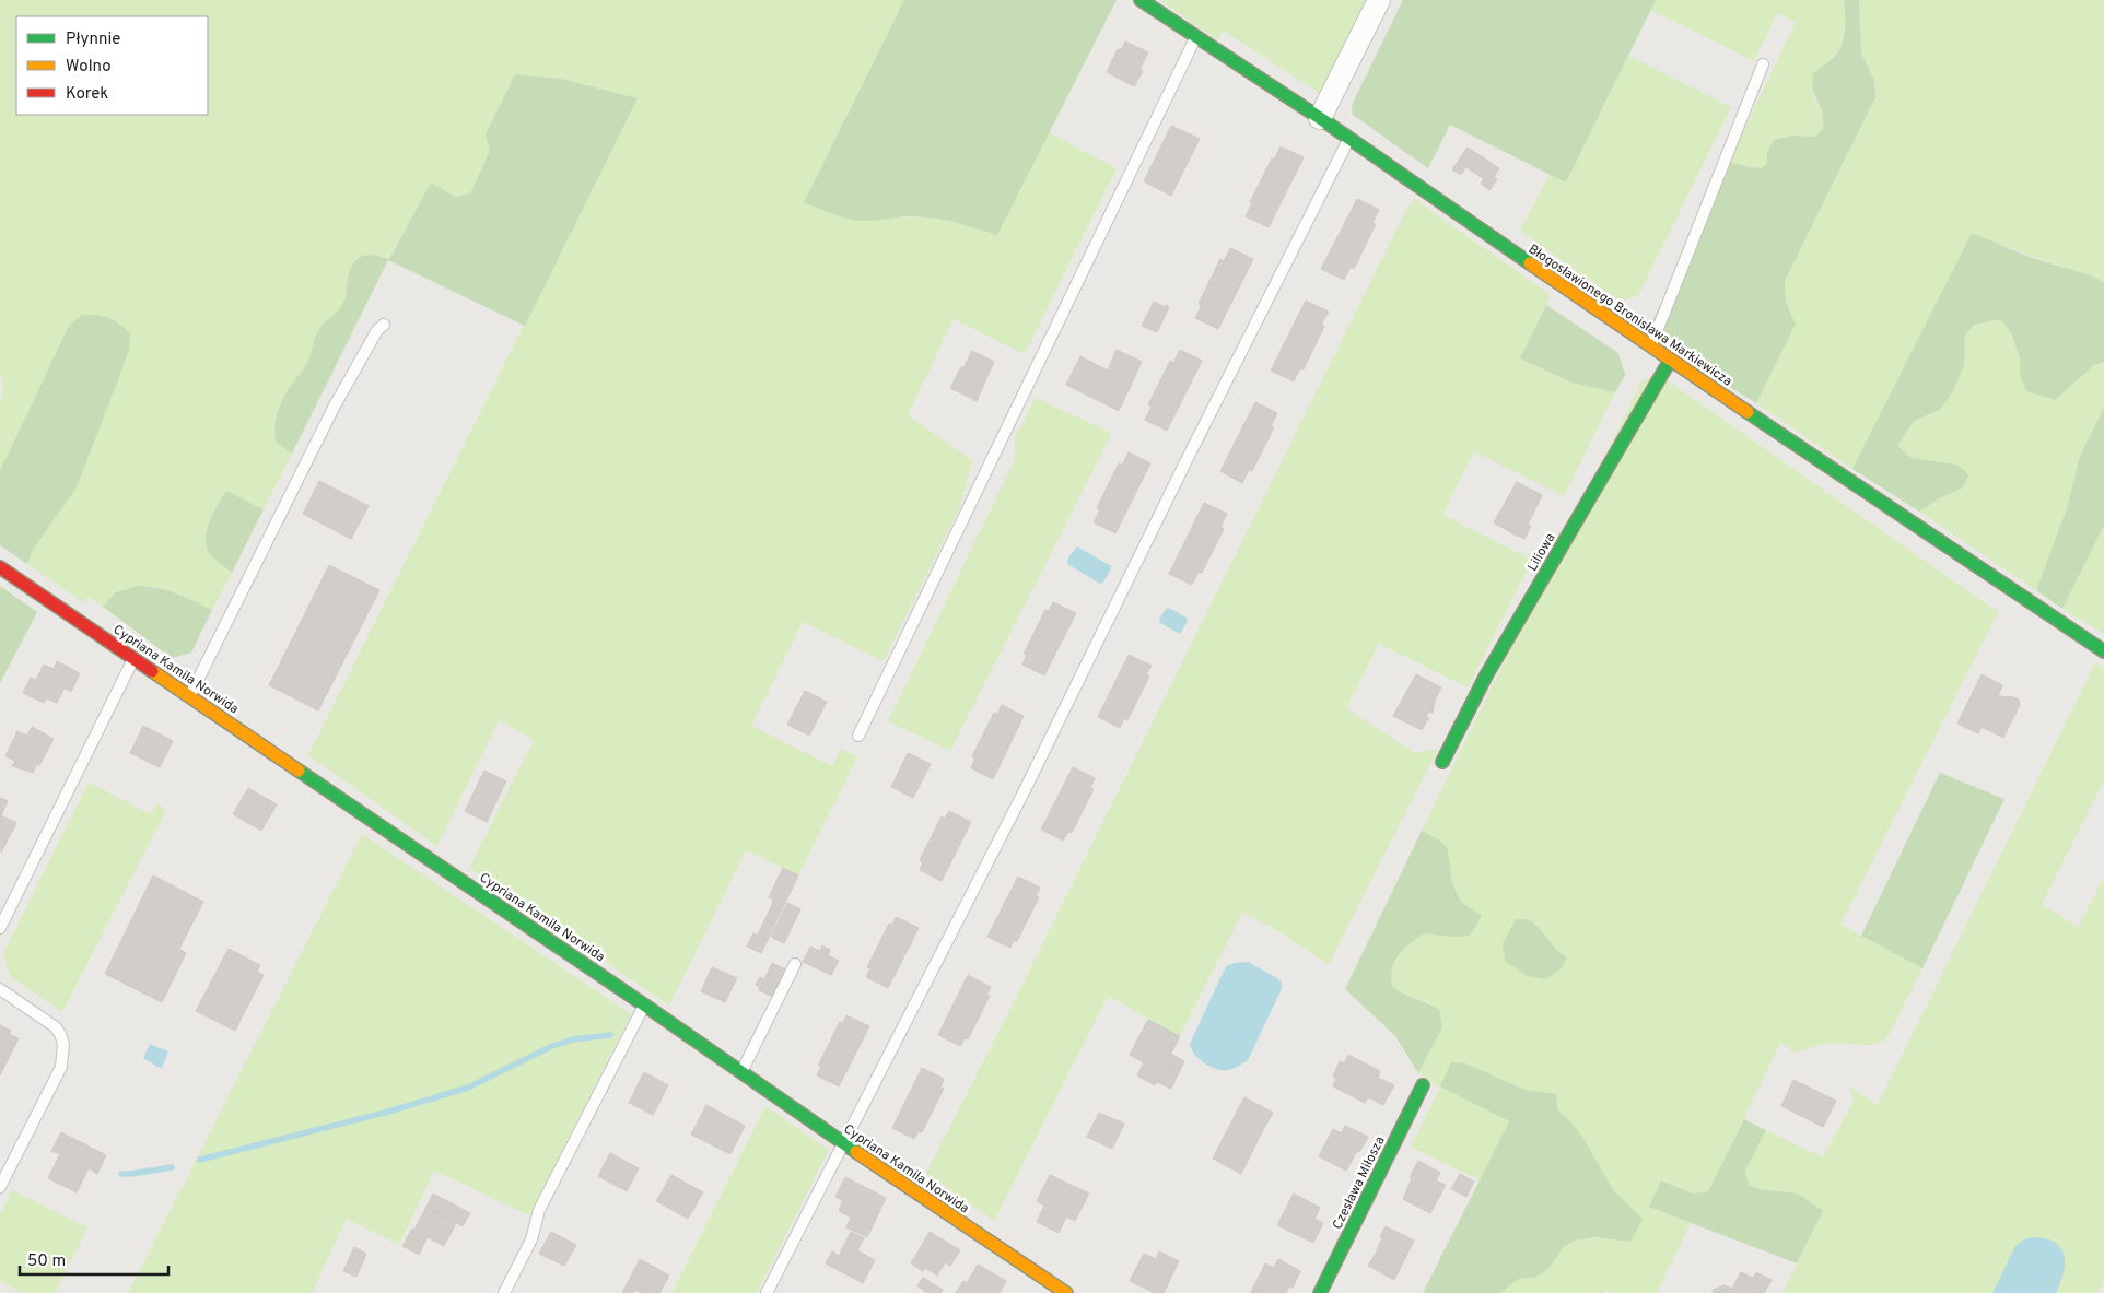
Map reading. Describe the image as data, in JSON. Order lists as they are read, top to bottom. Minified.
{"streets":{"street":["Błogosławionego Bronisława Markiewicza","Liliowa","Cypriana Kamila Norwida","Czesława Miłosza"]},"crossings":[["Błogosławionego Bronisława Markiewicza","Liliowa"]],"legend":["Płynnie","Wolno","Korek"],"scale_bar":"50 m"}
